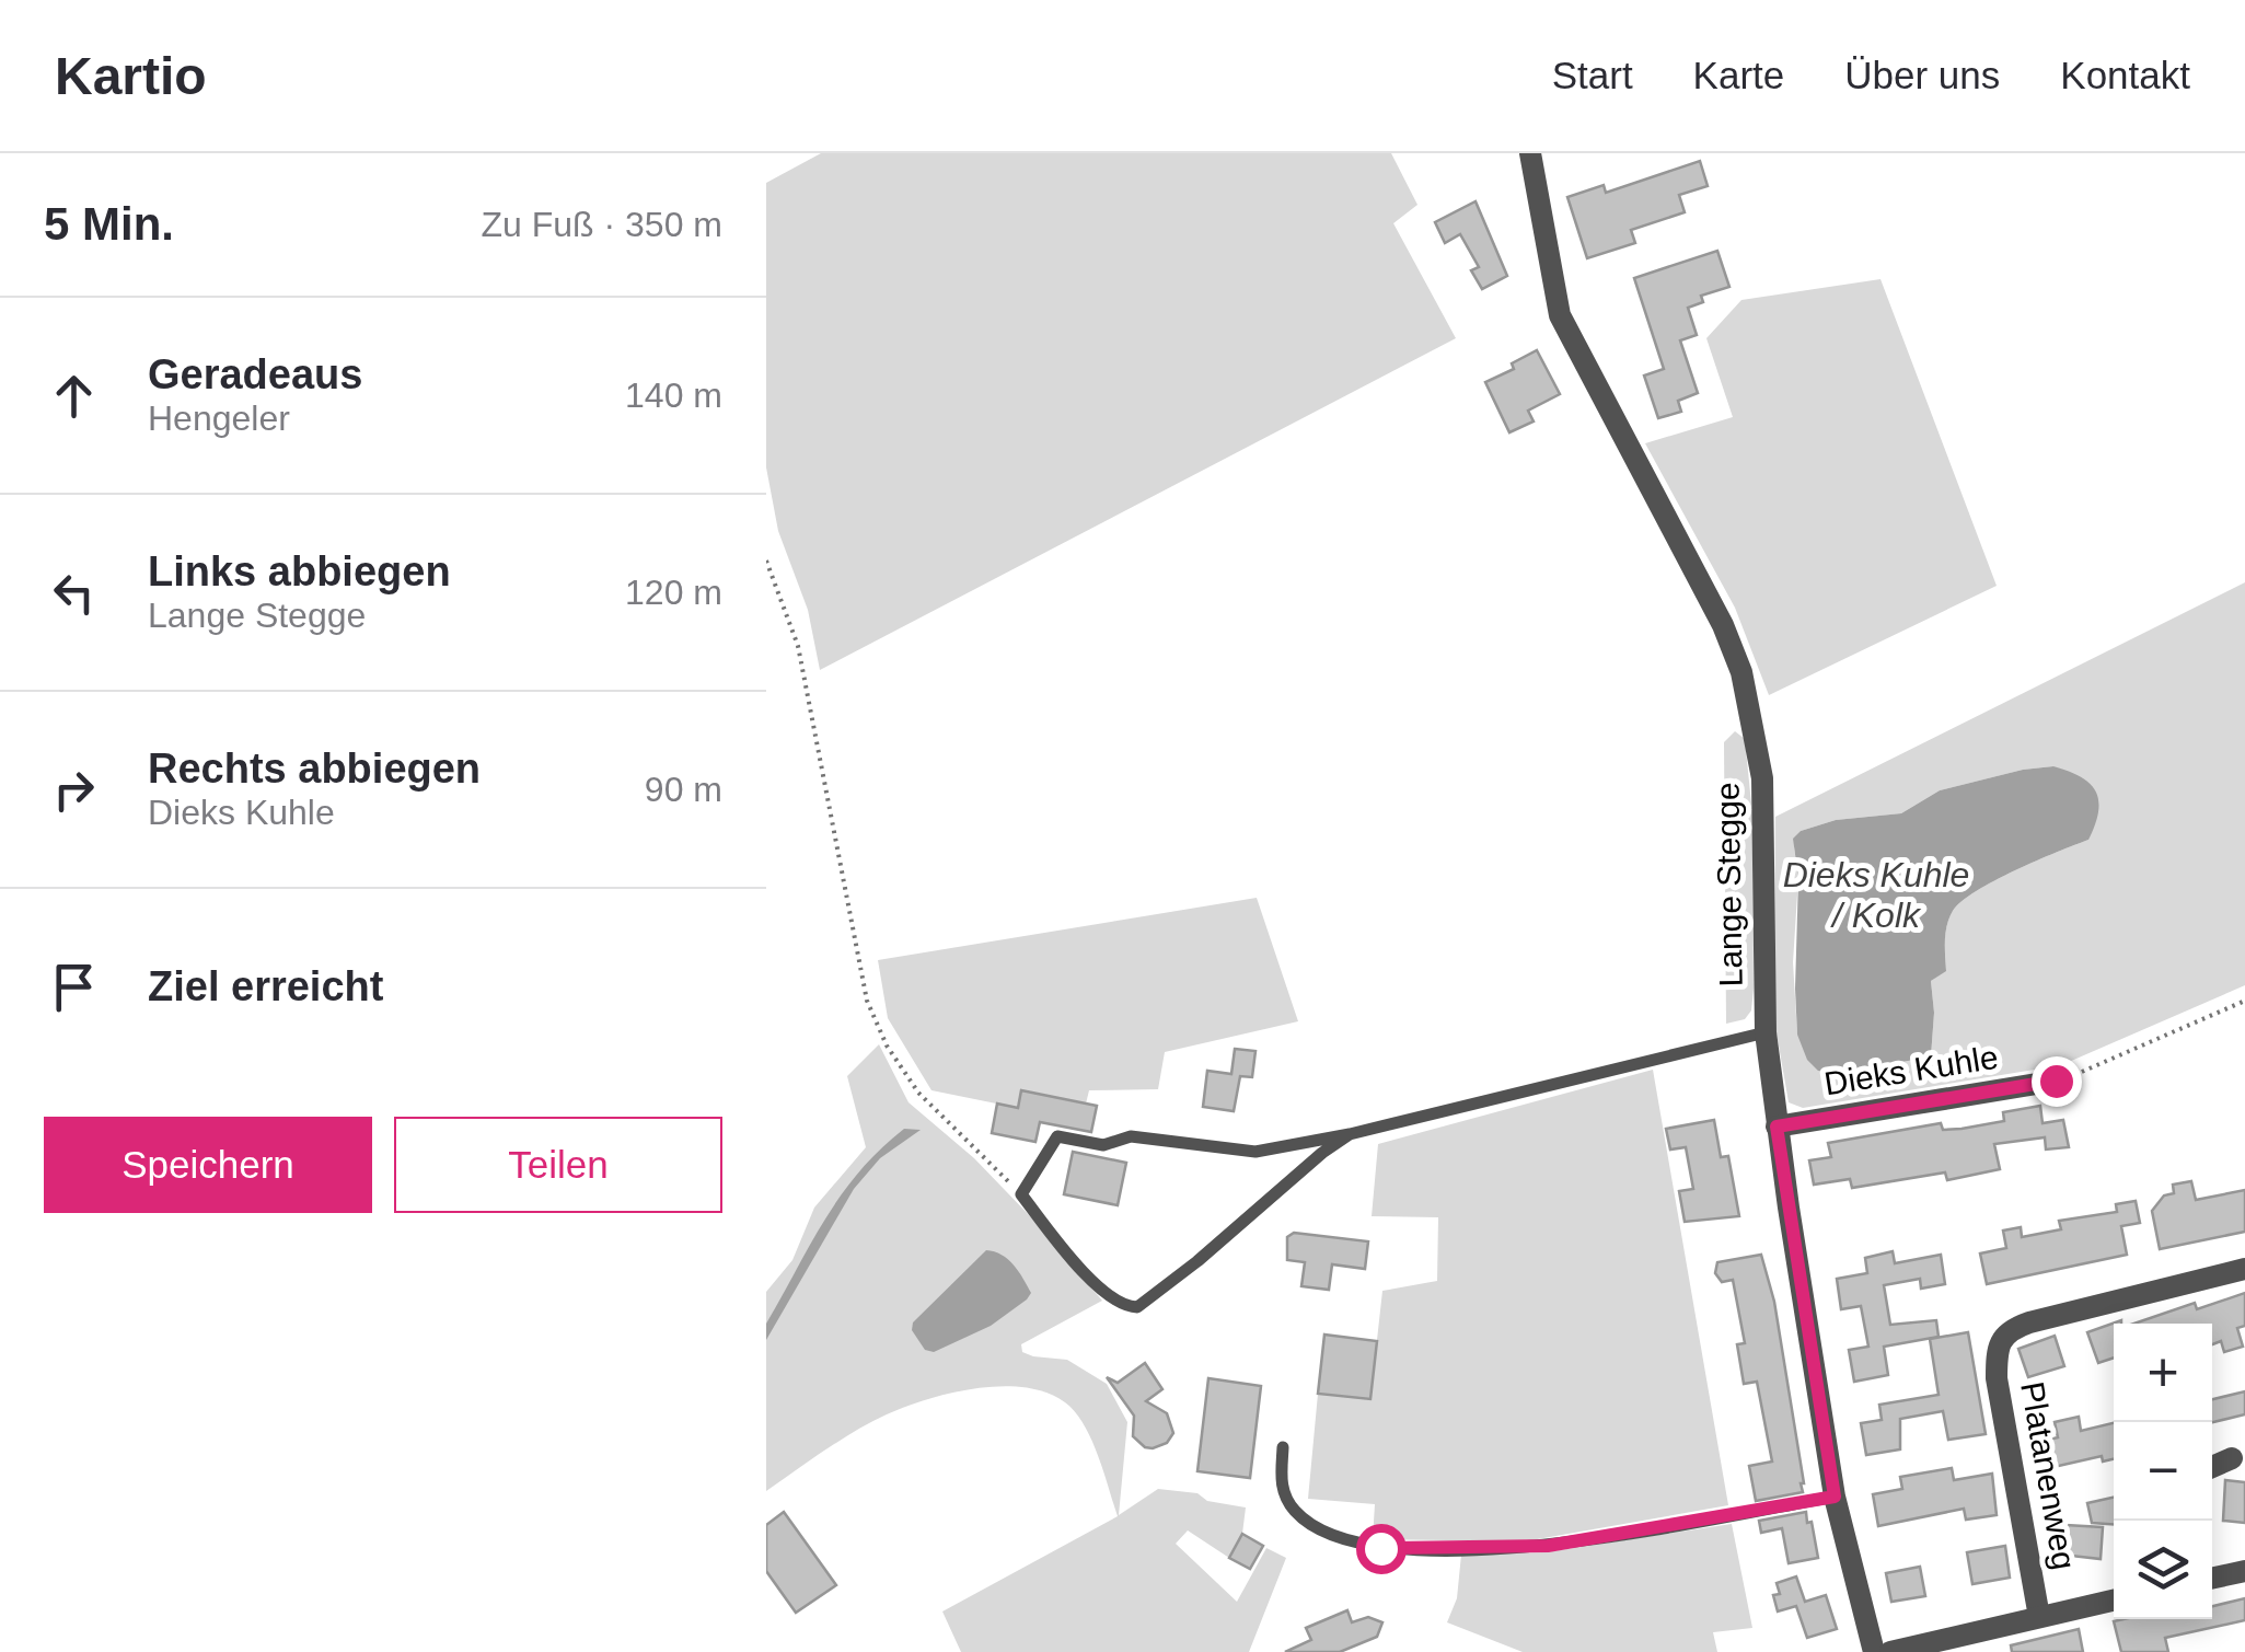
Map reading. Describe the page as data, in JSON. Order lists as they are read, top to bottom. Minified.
{"streets":{"street":["Lange Stegge","Dieks Kuhle","Platanenweg"]},"crossings":[["Lange Stegge","Dieks Kuhle"]],"water":["Dieks Kuhle / Kolk"],"page":{"header":"Kartio","nav":["Start","Karte","Über uns","Kontakt"],"heading":["5 Min.","Zu Fuß · 350 m"],"list":[["Geradeaus","Hengeler","140 m"],["Links abbiegen","Lange Stegge","120 m"],["Rechts abbiegen","Dieks Kuhle","90 m"],"Ziel erreicht"],"buttons":["Speichern","Teilen"],"map_buttons":["+","−"]}}
